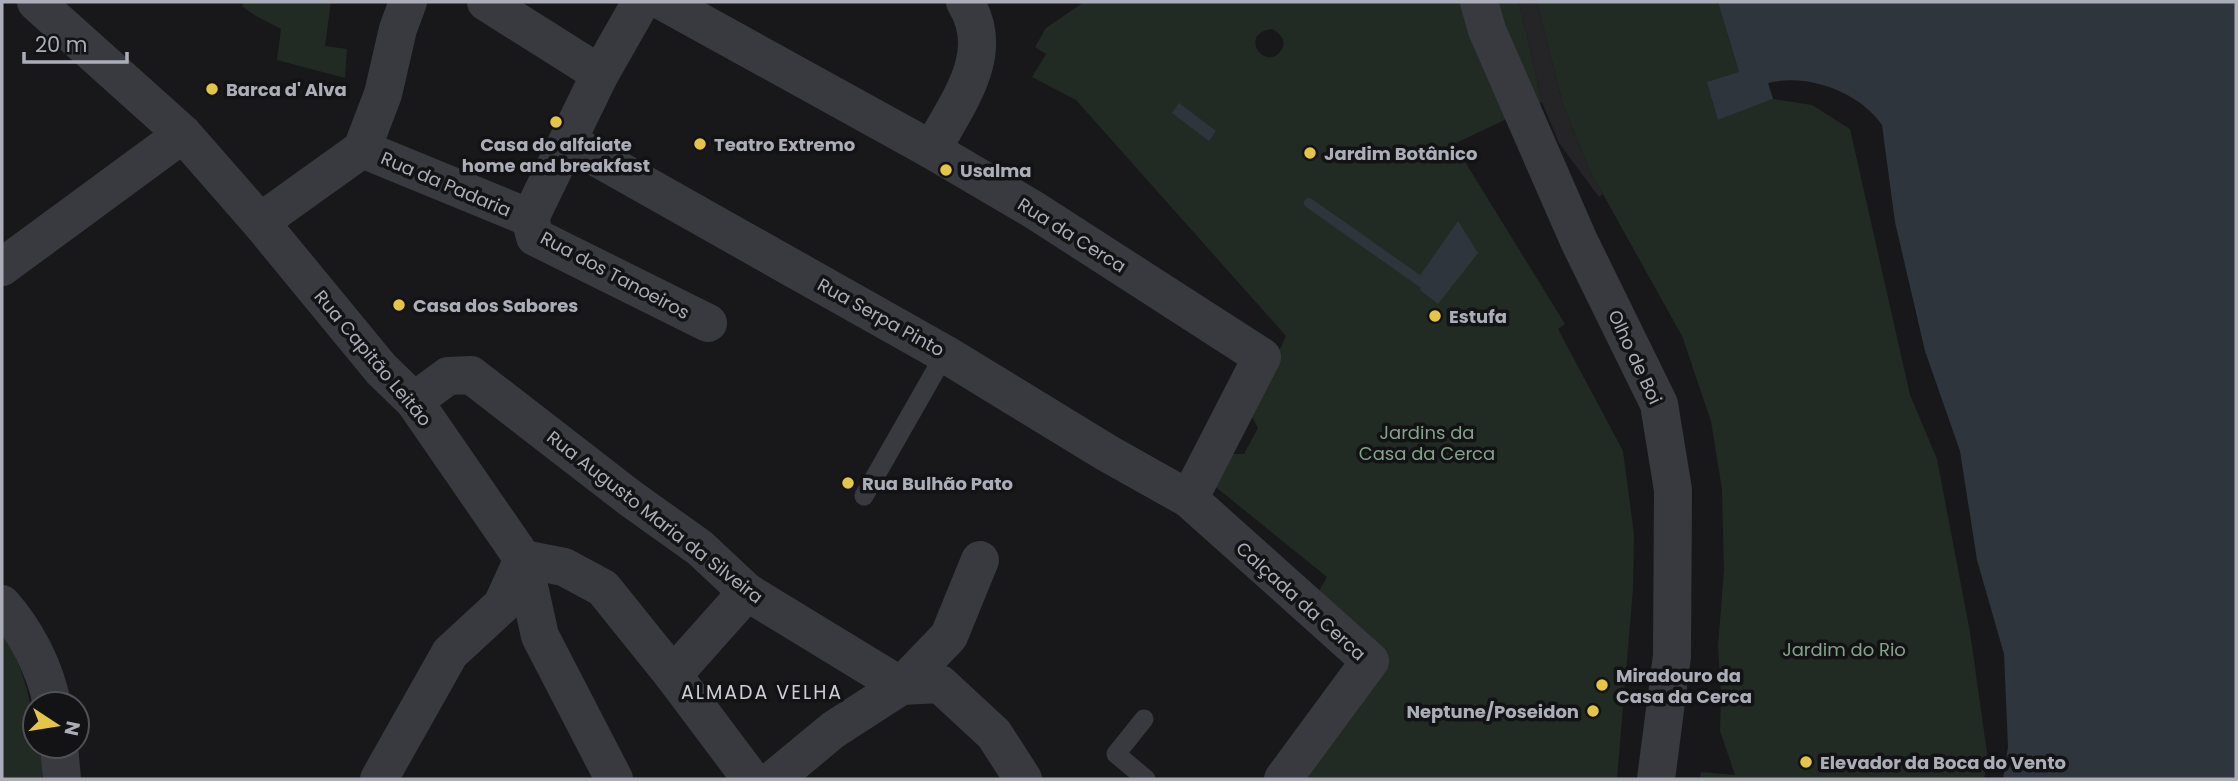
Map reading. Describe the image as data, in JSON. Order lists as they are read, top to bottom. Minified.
{"streets":{"street":["Rua da Padaria","Rua da Cerca","Rua dos Tanoeiros","Rua Serpa Pinto","Olho de Boi","Rua Capitão Leitão","Rua Augusto Maria da Silveira","Calçada da Cerca"]},"crossings":[["Rua da Padaria","Rua dos Tanoeiros"],["Rua da Cerca","Rua Serpa Pinto"],["Rua da Cerca","Calçada da Cerca"],["Rua Serpa Pinto","Calçada da Cerca"],["Rua Capitão Leitão","Rua Augusto Maria da Silveira"]],"districts":["ALMADA VELHA"],"parks":["Jardins da Casa da Cerca","Jardim do Rio"],"places":["Barca d' Alva","Casa do alfaiate home and breakfast","Teatro Extremo","Jardim Botânico","Usalma","Casa dos Sabores","Estufa","Rua Bulhão Pato","Miradouro da Casa da Cerca","Neptune/Poseidon","Elevador da Boca do Vento"],"scale_bar":"20 m","north":"right"}
